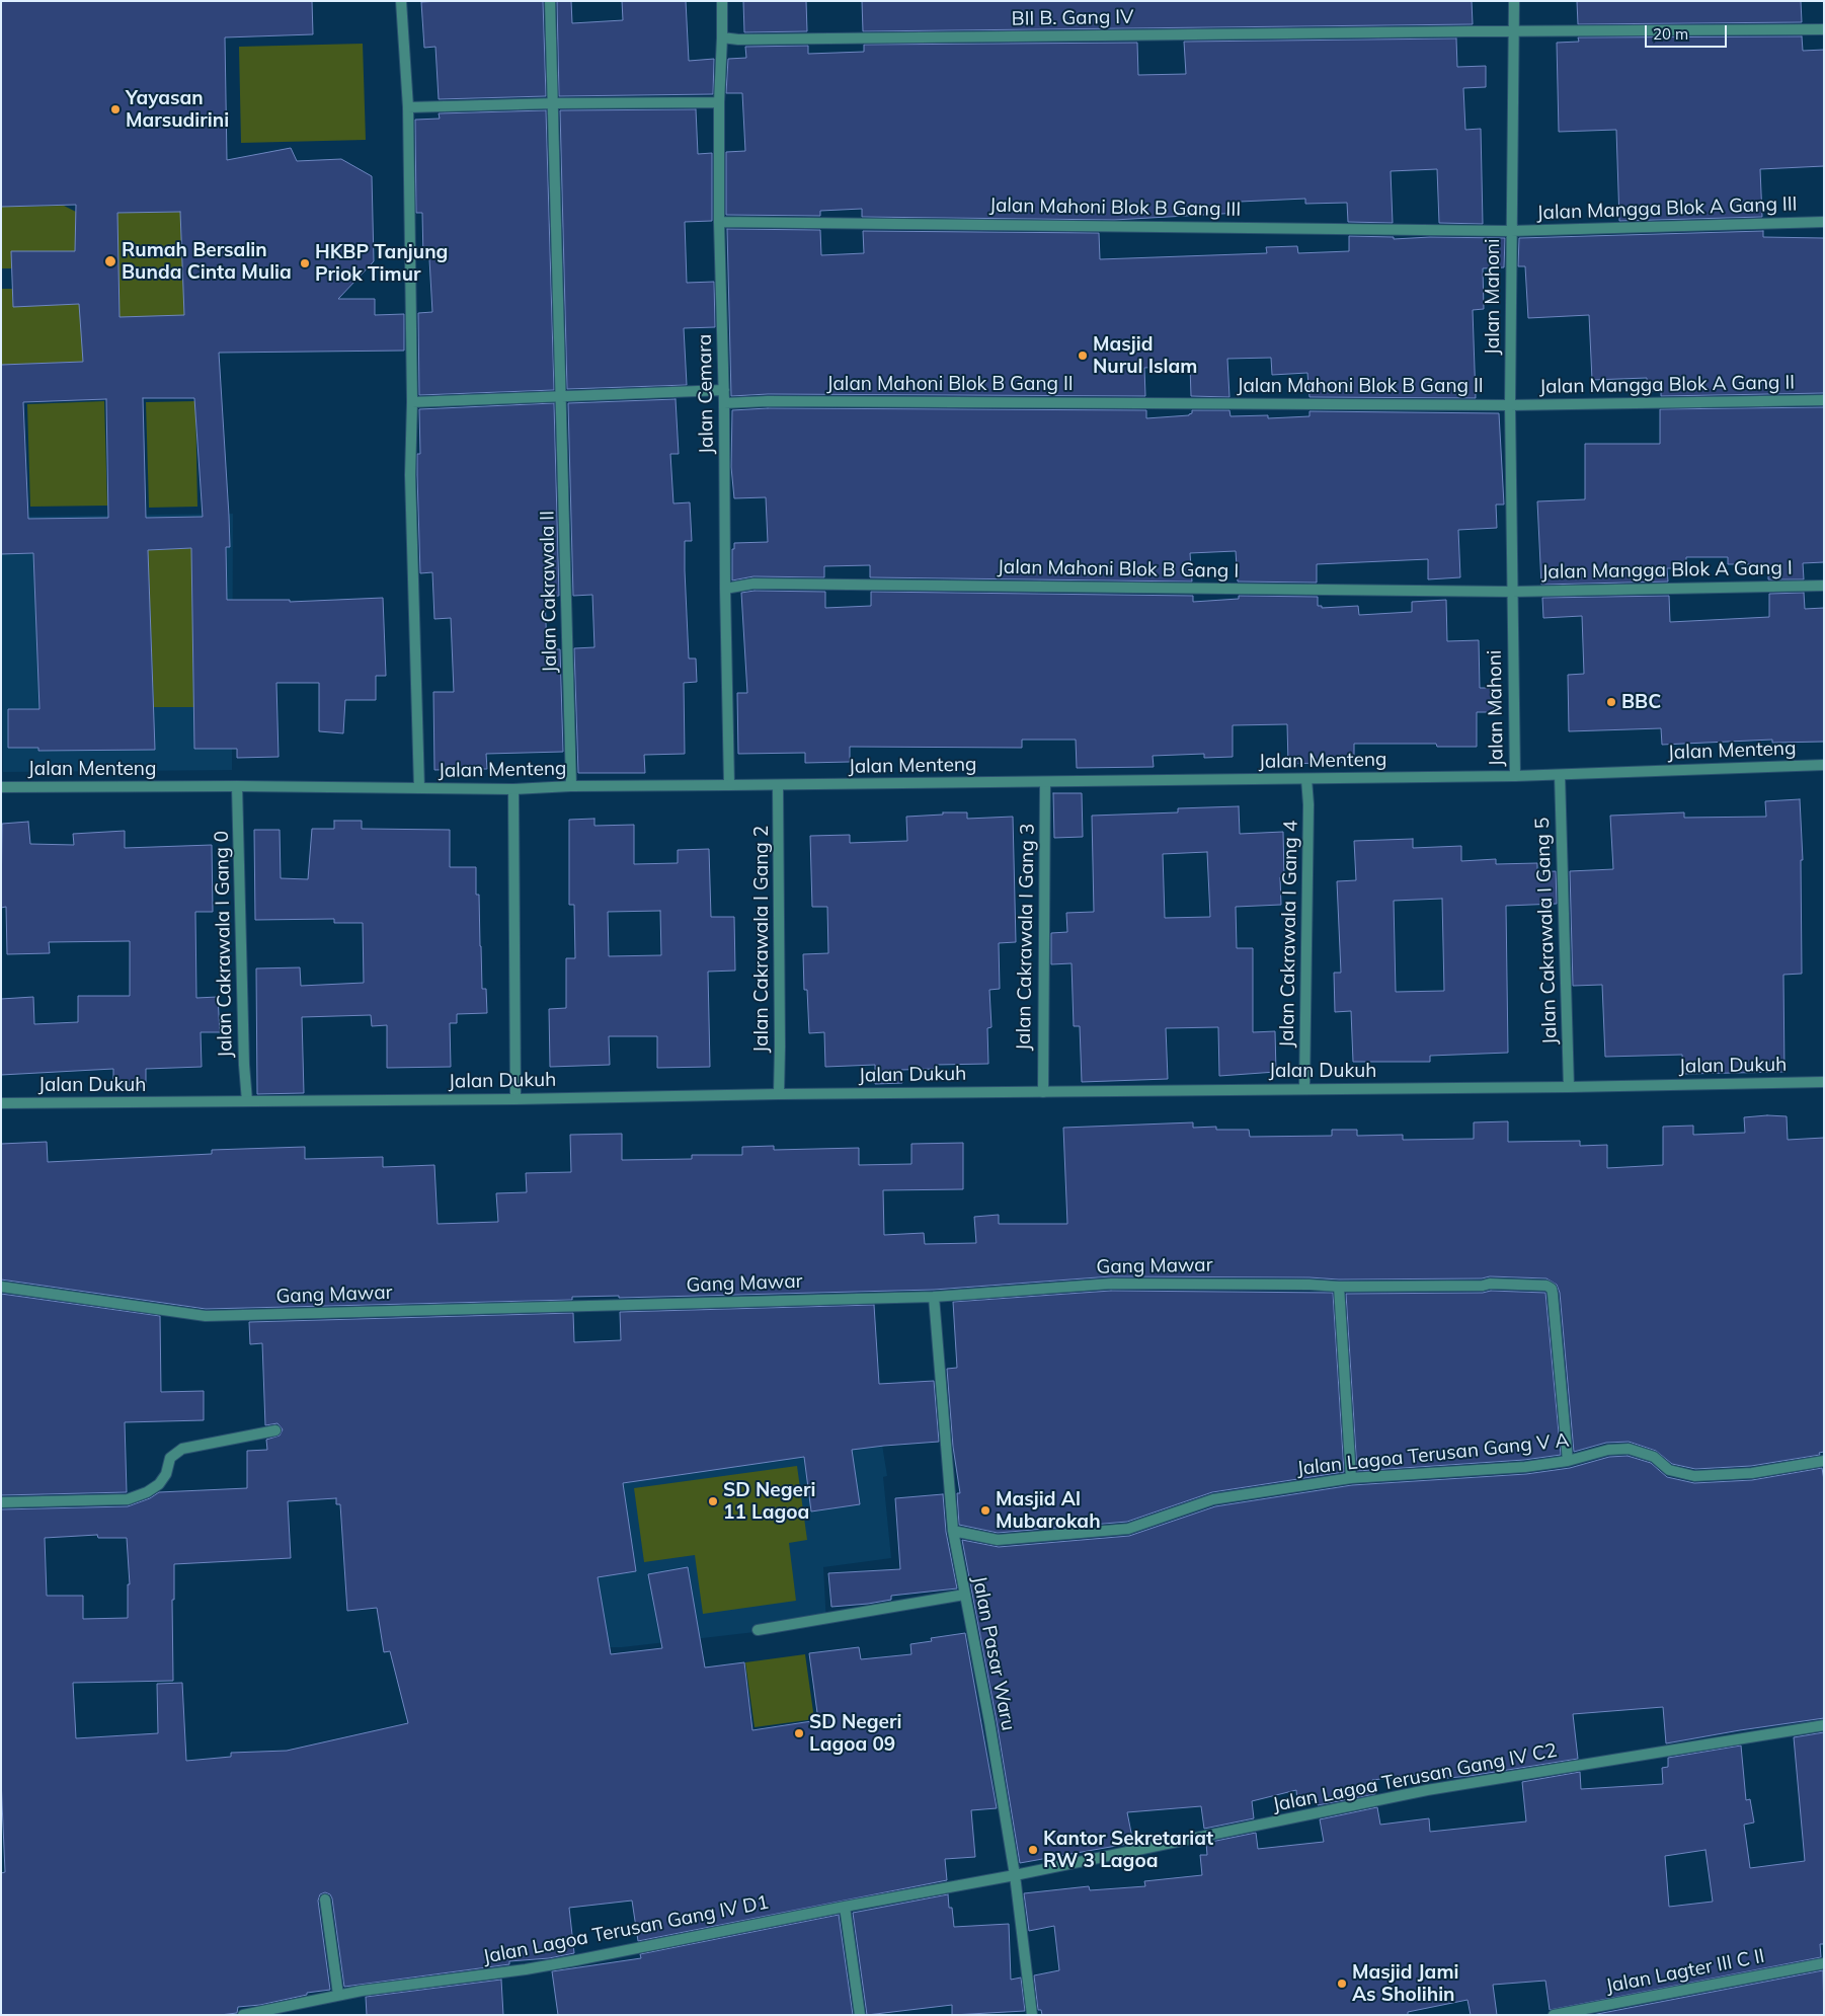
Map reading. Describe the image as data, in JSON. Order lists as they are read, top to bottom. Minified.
{"streets":{"street":["BII B. Gang IV","Jalan Mahoni Blok B Gang III","Jalan Mangga Blok A Gang III","Jalan Mahoni","Jalan Mahoni Blok B Gang II","Jalan Mangga Blok A Gang II","Jalan Cemara","Jalan Mahoni Blok B Gang I","Jalan Mangga Blok A Gang I","Jalan Cakrawala II","Jalan Menteng","Jalan Cakrawala I Gang 5","Jalan Cakrawala I Gang 4","Jalan Cakrawala I Gang 3","Jalan Cakrawala I Gang 2","Jalan Cakrawala I Gang 0","Jalan Dukuh","Gang Mawar","Jalan Lagoa Terusan Gang V A","Jalan Pasar Waru","Jalan Lagoa Terusan Gang IV C2","Jalan Lagoa Terusan Gang IV D1","Jalan Lagter III C II"]},"crossings":[["BII B. Gang IV","Jalan Mahoni"],["BII B. Gang IV","Jalan Cemara"],["Jalan Mahoni Blok B Gang III","Jalan Mangga Blok A Gang III"],["Jalan Mahoni Blok B Gang III","Jalan Mahoni"],["Jalan Mahoni Blok B Gang III","Jalan Cemara"],["Jalan Mangga Blok A Gang III","Jalan Mahoni"],["Jalan Mahoni","Jalan Mahoni Blok B Gang II"],["Jalan Mahoni","Jalan Mangga Blok A Gang II"],["Jalan Mahoni","Jalan Mahoni Blok B Gang I"],["Jalan Mahoni","Jalan Mangga Blok A Gang I"],["Jalan Mahoni","Jalan Menteng"],["Jalan Mahoni Blok B Gang II","Jalan Mangga Blok A Gang II"],["Jalan Mahoni Blok B Gang II","Jalan Cemara"],["Jalan Cemara","Jalan Mahoni Blok B Gang I"],["Jalan Cemara","Jalan Menteng"],["Jalan Mahoni Blok B Gang I","Jalan Mangga Blok A Gang I"],["Jalan Cakrawala II","Jalan Menteng"],["Jalan Menteng","Jalan Cakrawala I Gang 5"],["Jalan Menteng","Jalan Cakrawala I Gang 4"],["Jalan Menteng","Jalan Cakrawala I Gang 3"],["Jalan Menteng","Jalan Cakrawala I Gang 2"],["Jalan Menteng","Jalan Cakrawala I Gang 0"],["Jalan Cakrawala I Gang 5","Jalan Dukuh"],["Jalan Cakrawala I Gang 4","Jalan Dukuh"],["Jalan Cakrawala I Gang 3","Jalan Dukuh"],["Jalan Cakrawala I Gang 2","Jalan Dukuh"],["Jalan Cakrawala I Gang 0","Jalan Dukuh"],["Gang Mawar","Jalan Lagoa Terusan Gang V A"],["Gang Mawar","Jalan Pasar Waru"],["Jalan Lagoa Terusan Gang V A","Jalan Pasar Waru"],["Jalan Pasar Waru","Jalan Lagoa Terusan Gang IV C2"],["Jalan Pasar Waru","Jalan Lagoa Terusan Gang IV D1"],["Jalan Lagoa Terusan Gang IV C2","Jalan Lagoa Terusan Gang IV D1"]],"places":["Yayasan Marsudirini","Rumah Bersalin Bunda Cinta Mulia","HKBP Tanjung Priok Timur","Masjid Nurul Islam","BBC","SD Negeri 11 Lagoa","Masjid Al Mubarokah","SD Negeri Lagoa 09","Kantor Sekretariat RW 3 Lagoa","Masjid Jami As Sholihin"],"scale_bar":"20 m"}
